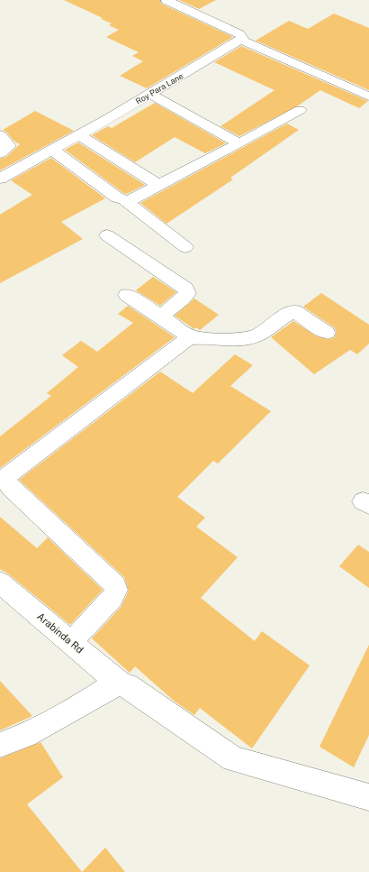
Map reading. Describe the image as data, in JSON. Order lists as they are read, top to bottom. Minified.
{"streets":{"street":["Roy Para Lane","Arabinda Rd"]}}
